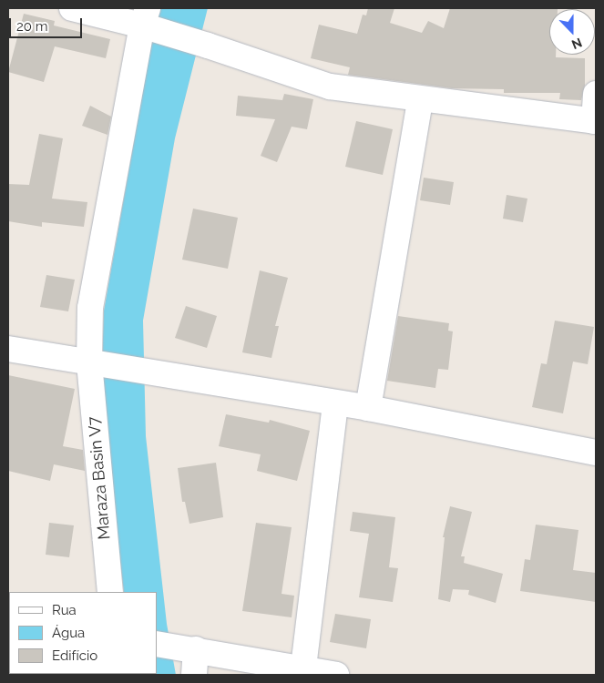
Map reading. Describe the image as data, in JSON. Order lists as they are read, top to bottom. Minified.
{"streets":{"street":["Maraza Basin V7"]},"legend":["Rua","Água","Edifício"],"scale_bar":"20 m","north":"bottom"}
